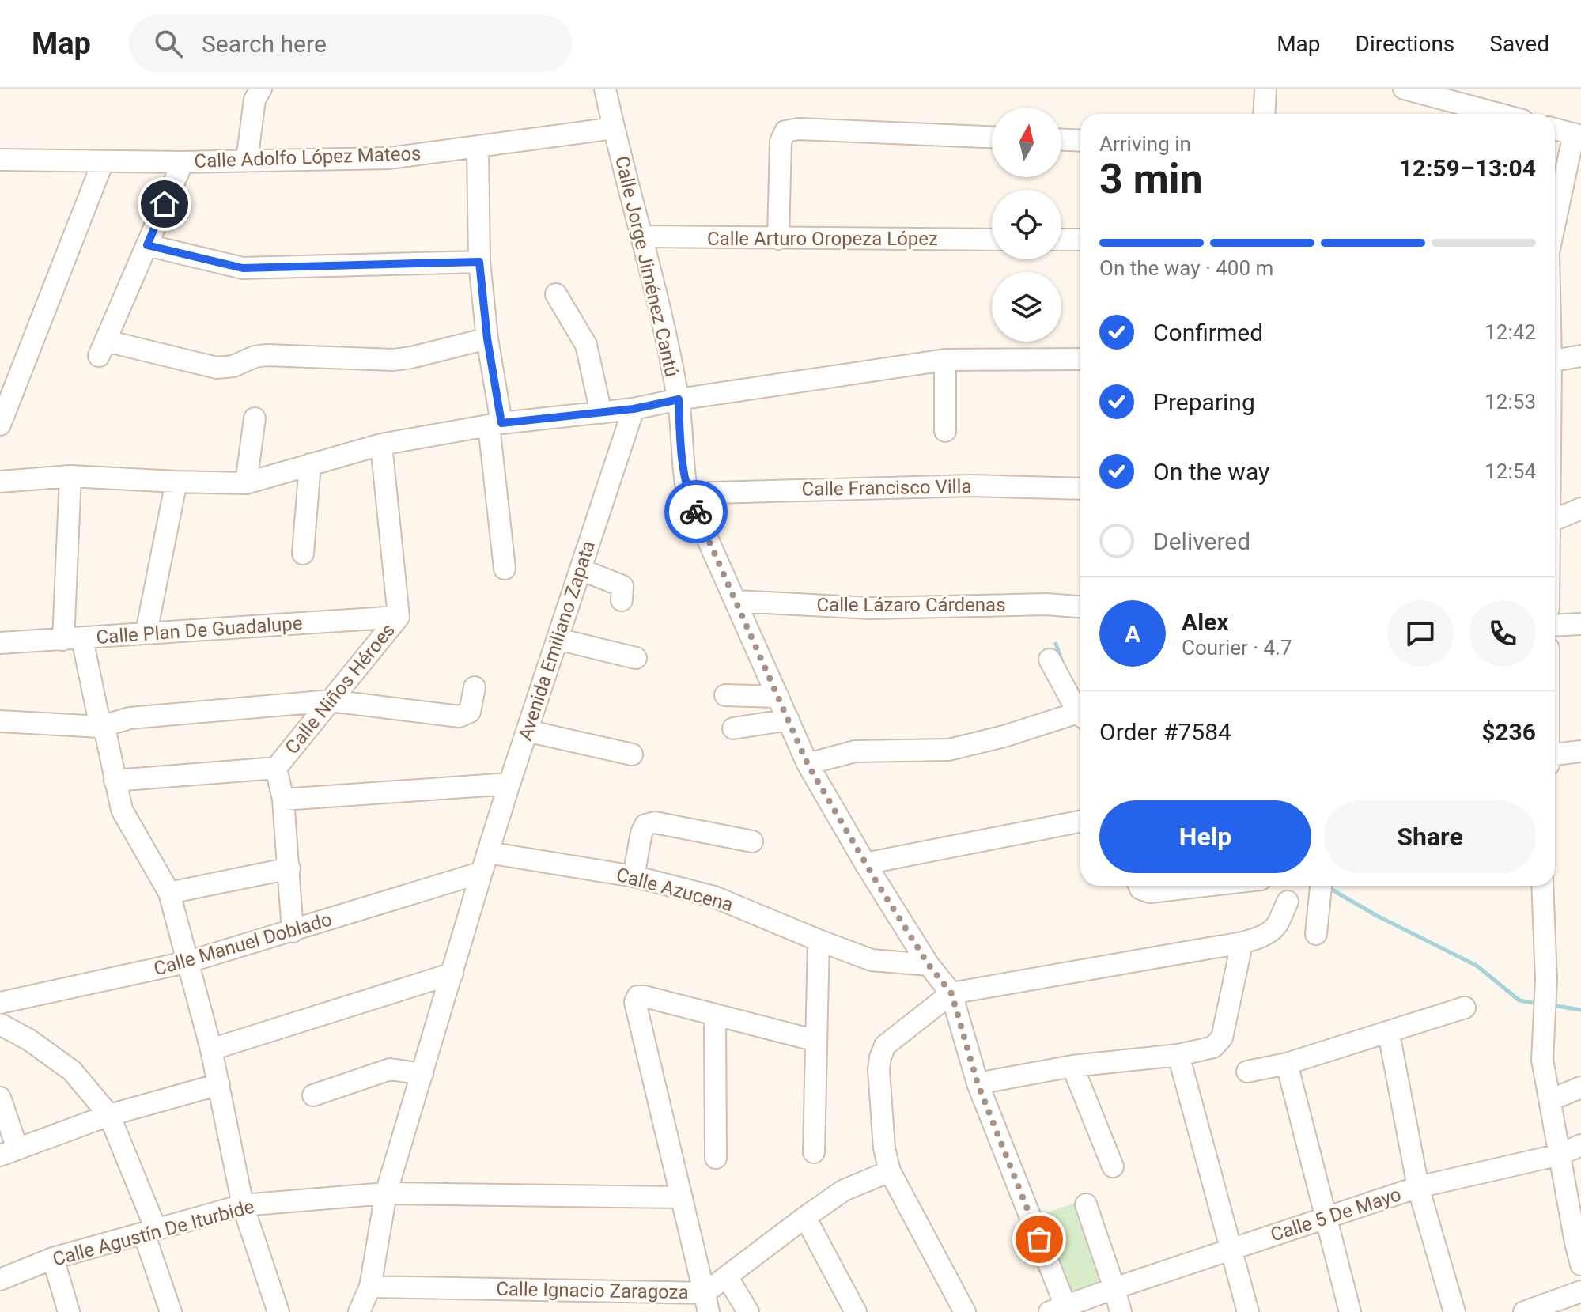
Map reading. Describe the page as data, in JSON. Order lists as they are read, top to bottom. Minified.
{"streets":{"street":["Calle Adolfo López Mateos","Calle Arturo Oropeza López","Calle Jorge Jiménez Cantú","Calle Francisco Villa","Calle Lázaro Cárdenas","Calle Plan De Guadalupe","Avenida Emiliano Zapata","Calle Niños Héroes","Calle Azucena","Calle Manuel Doblado","Calle 5 De Mayo","Calle Agustín De Iturbide","Calle Ignacio Zaragoza"]},"crossings":[["Calle Adolfo López Mateos","Calle Jorge Jiménez Cantú"],["Calle Arturo Oropeza López","Calle Jorge Jiménez Cantú"],["Calle Jorge Jiménez Cantú","Calle Francisco Villa"],["Calle Jorge Jiménez Cantú","Calle Lázaro Cárdenas"],["Calle Jorge Jiménez Cantú","Calle Azucena"],["Calle Jorge Jiménez Cantú","Calle 5 De Mayo"],["Calle Plan De Guadalupe","Calle Niños Héroes"],["Avenida Emiliano Zapata","Calle Azucena"],["Avenida Emiliano Zapata","Calle Manuel Doblado"],["Avenida Emiliano Zapata","Calle Agustín De Iturbide"],["Avenida Emiliano Zapata","Calle Ignacio Zaragoza"],["Calle Niños Héroes","Calle Manuel Doblado"],["Calle Azucena","Calle Manuel Doblado"]],"north":"top","page":{"header":"Map","search":"Search here","nav":["Map","Directions","Saved"],"heading":["3 min","Arriving in","12:59–13:04"],"panel":["Alex","Courier · 4.7","Order #7584","$236"],"bar":"On the way · 400 m","list":[["Confirmed","12:42"],["Preparing","12:53"],["On the way","12:54"],"Delivered"],"round":"A","buttons":["Help","Share"]}}
